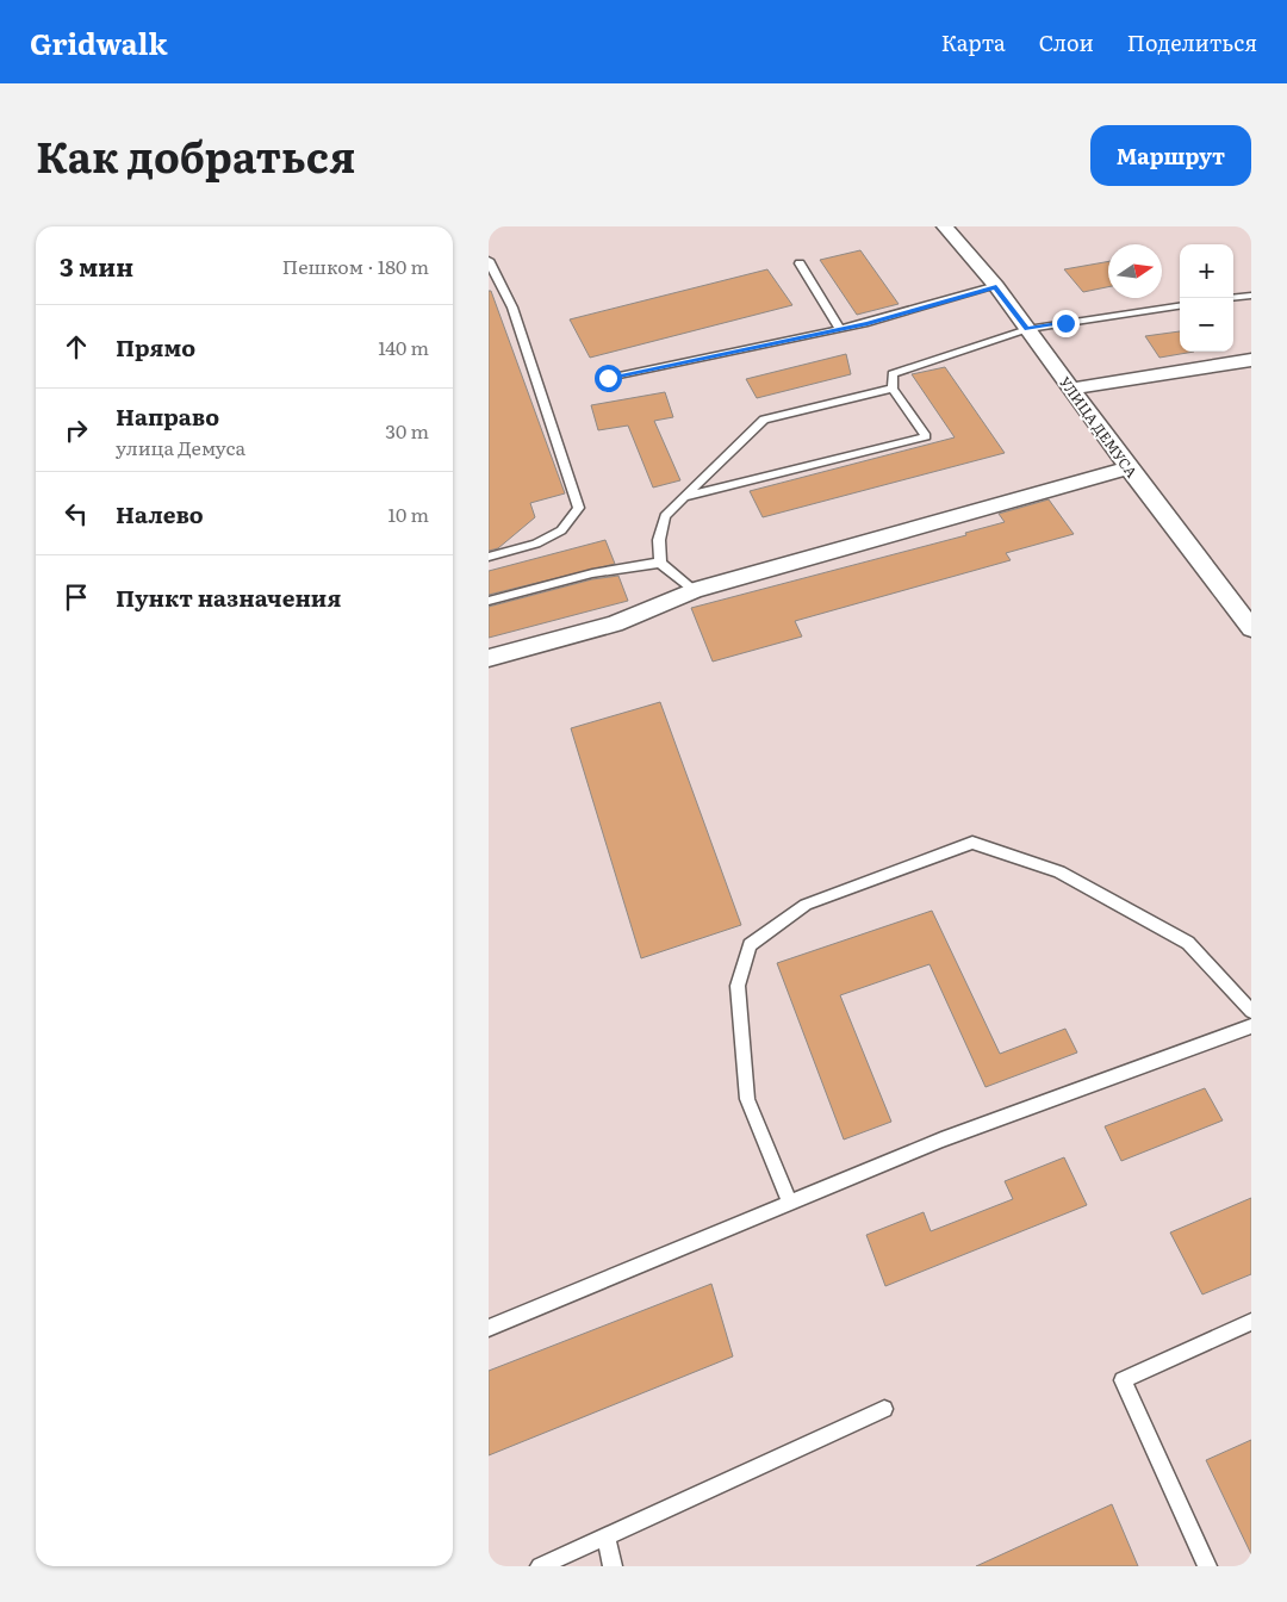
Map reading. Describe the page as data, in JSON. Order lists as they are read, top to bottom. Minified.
{"streets":{"street":["УЛИЦА ДЕМУСА"]},"north":"right","page":{"header":"Gridwalk","nav":["Карта","Слои","Поделиться"],"title":"Как добраться","buttons":"Маршрут","heading":["3 мин","Пешком · 180 m"],"map_buttons":["+","−"],"list":[["Прямо","140 m"],["Направо","улица Демуса","30 m"],["Налево","10 m"],"Пункт назначения"]}}
